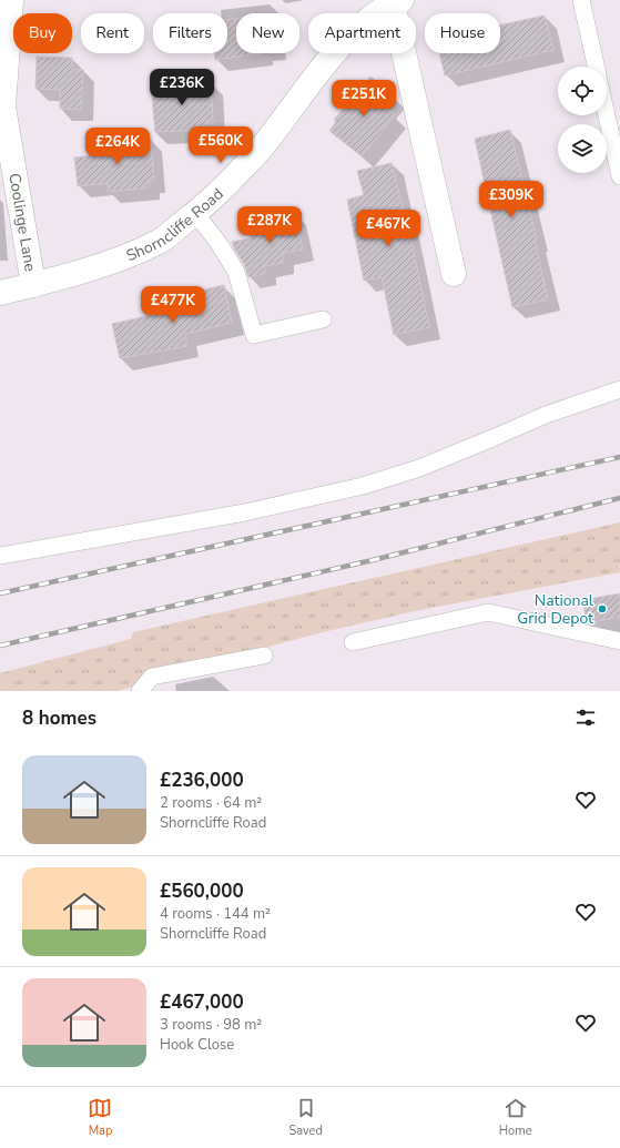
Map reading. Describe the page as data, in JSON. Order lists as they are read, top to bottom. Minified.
{"streets":{"street":["Coolinge Lane","Shorncliffe Road"]},"crossings":[["Coolinge Lane","Shorncliffe Road"]],"places":["National Grid Depot"],"page":{"chip":["Buy","Rent","Filters","New","Apartment","House"],"price":["£236K","£251K","£560K","£264K","£309K","£287K","£467K","£477K"],"heading":"8 homes","list":[{"name":"£236,000","note":"2 rooms · 64 m² · Shorncliffe Road"},{"name":"£560,000","note":"4 rooms · 144 m² · Shorncliffe Road"},{"name":"£467,000","note":"3 rooms · 98 m² · Hook Close"}],"tabs":["Map","Saved","Home"]}}
